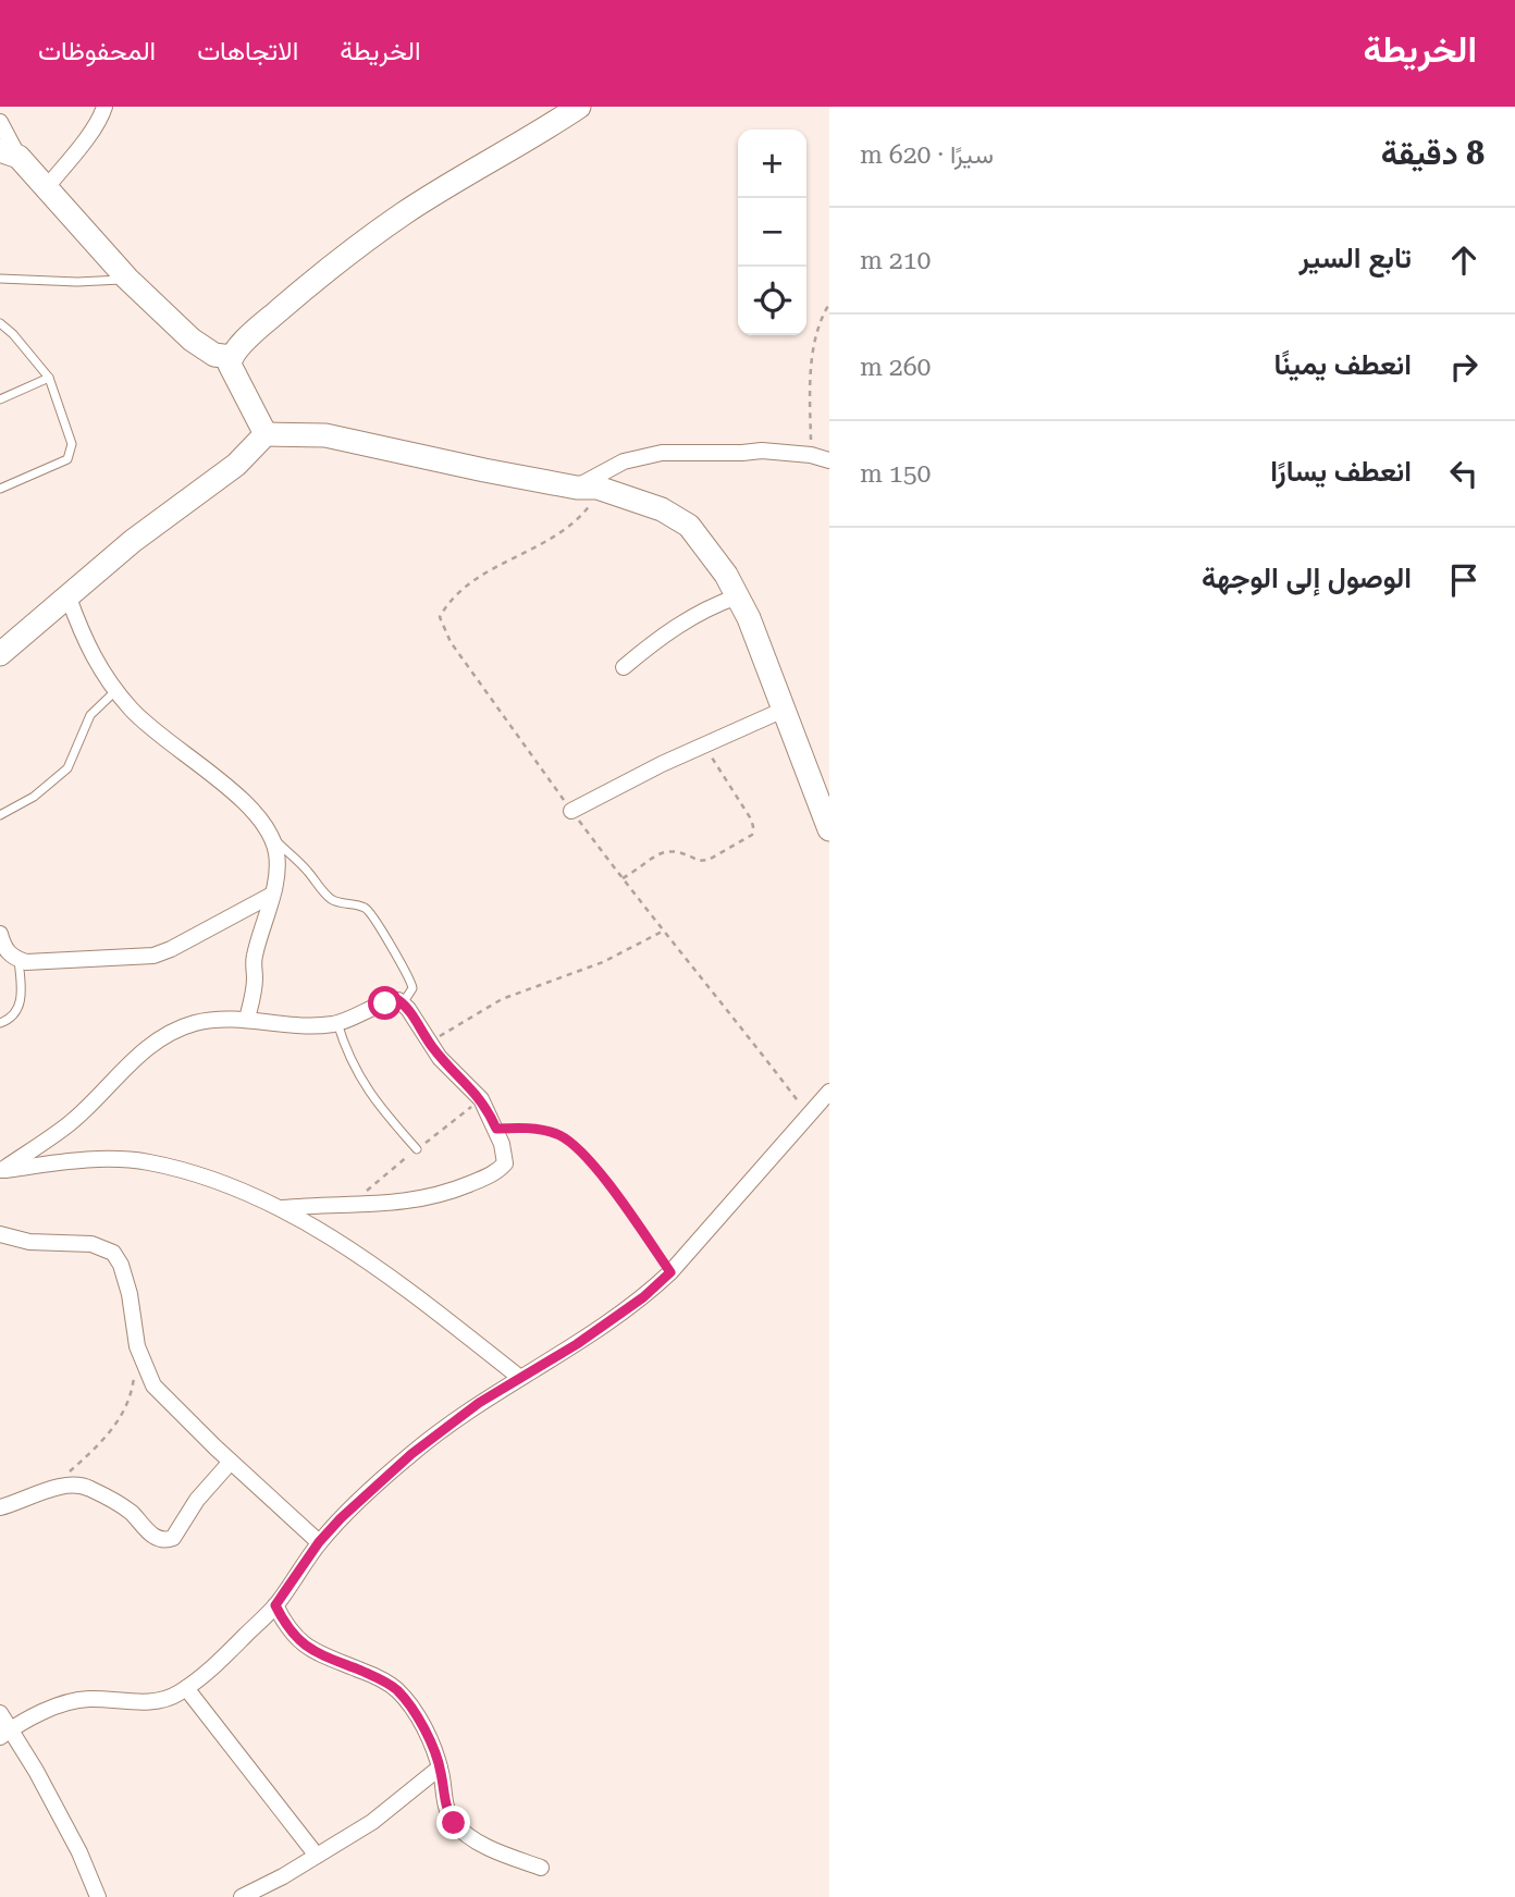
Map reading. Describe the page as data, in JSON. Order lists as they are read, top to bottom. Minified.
{"page":{"header":"الخريطة","nav":["الخريطة","الاتجاهات","المحفوظات"],"heading":["8 دقيقة","سيرًا · 620 m"],"map_buttons":["+","−"],"list":[["تابع السير","210 m"],["انعطف يمينًا","260 m"],["انعطف يسارًا","150 m"],"الوصول إلى الوجهة"]}}
